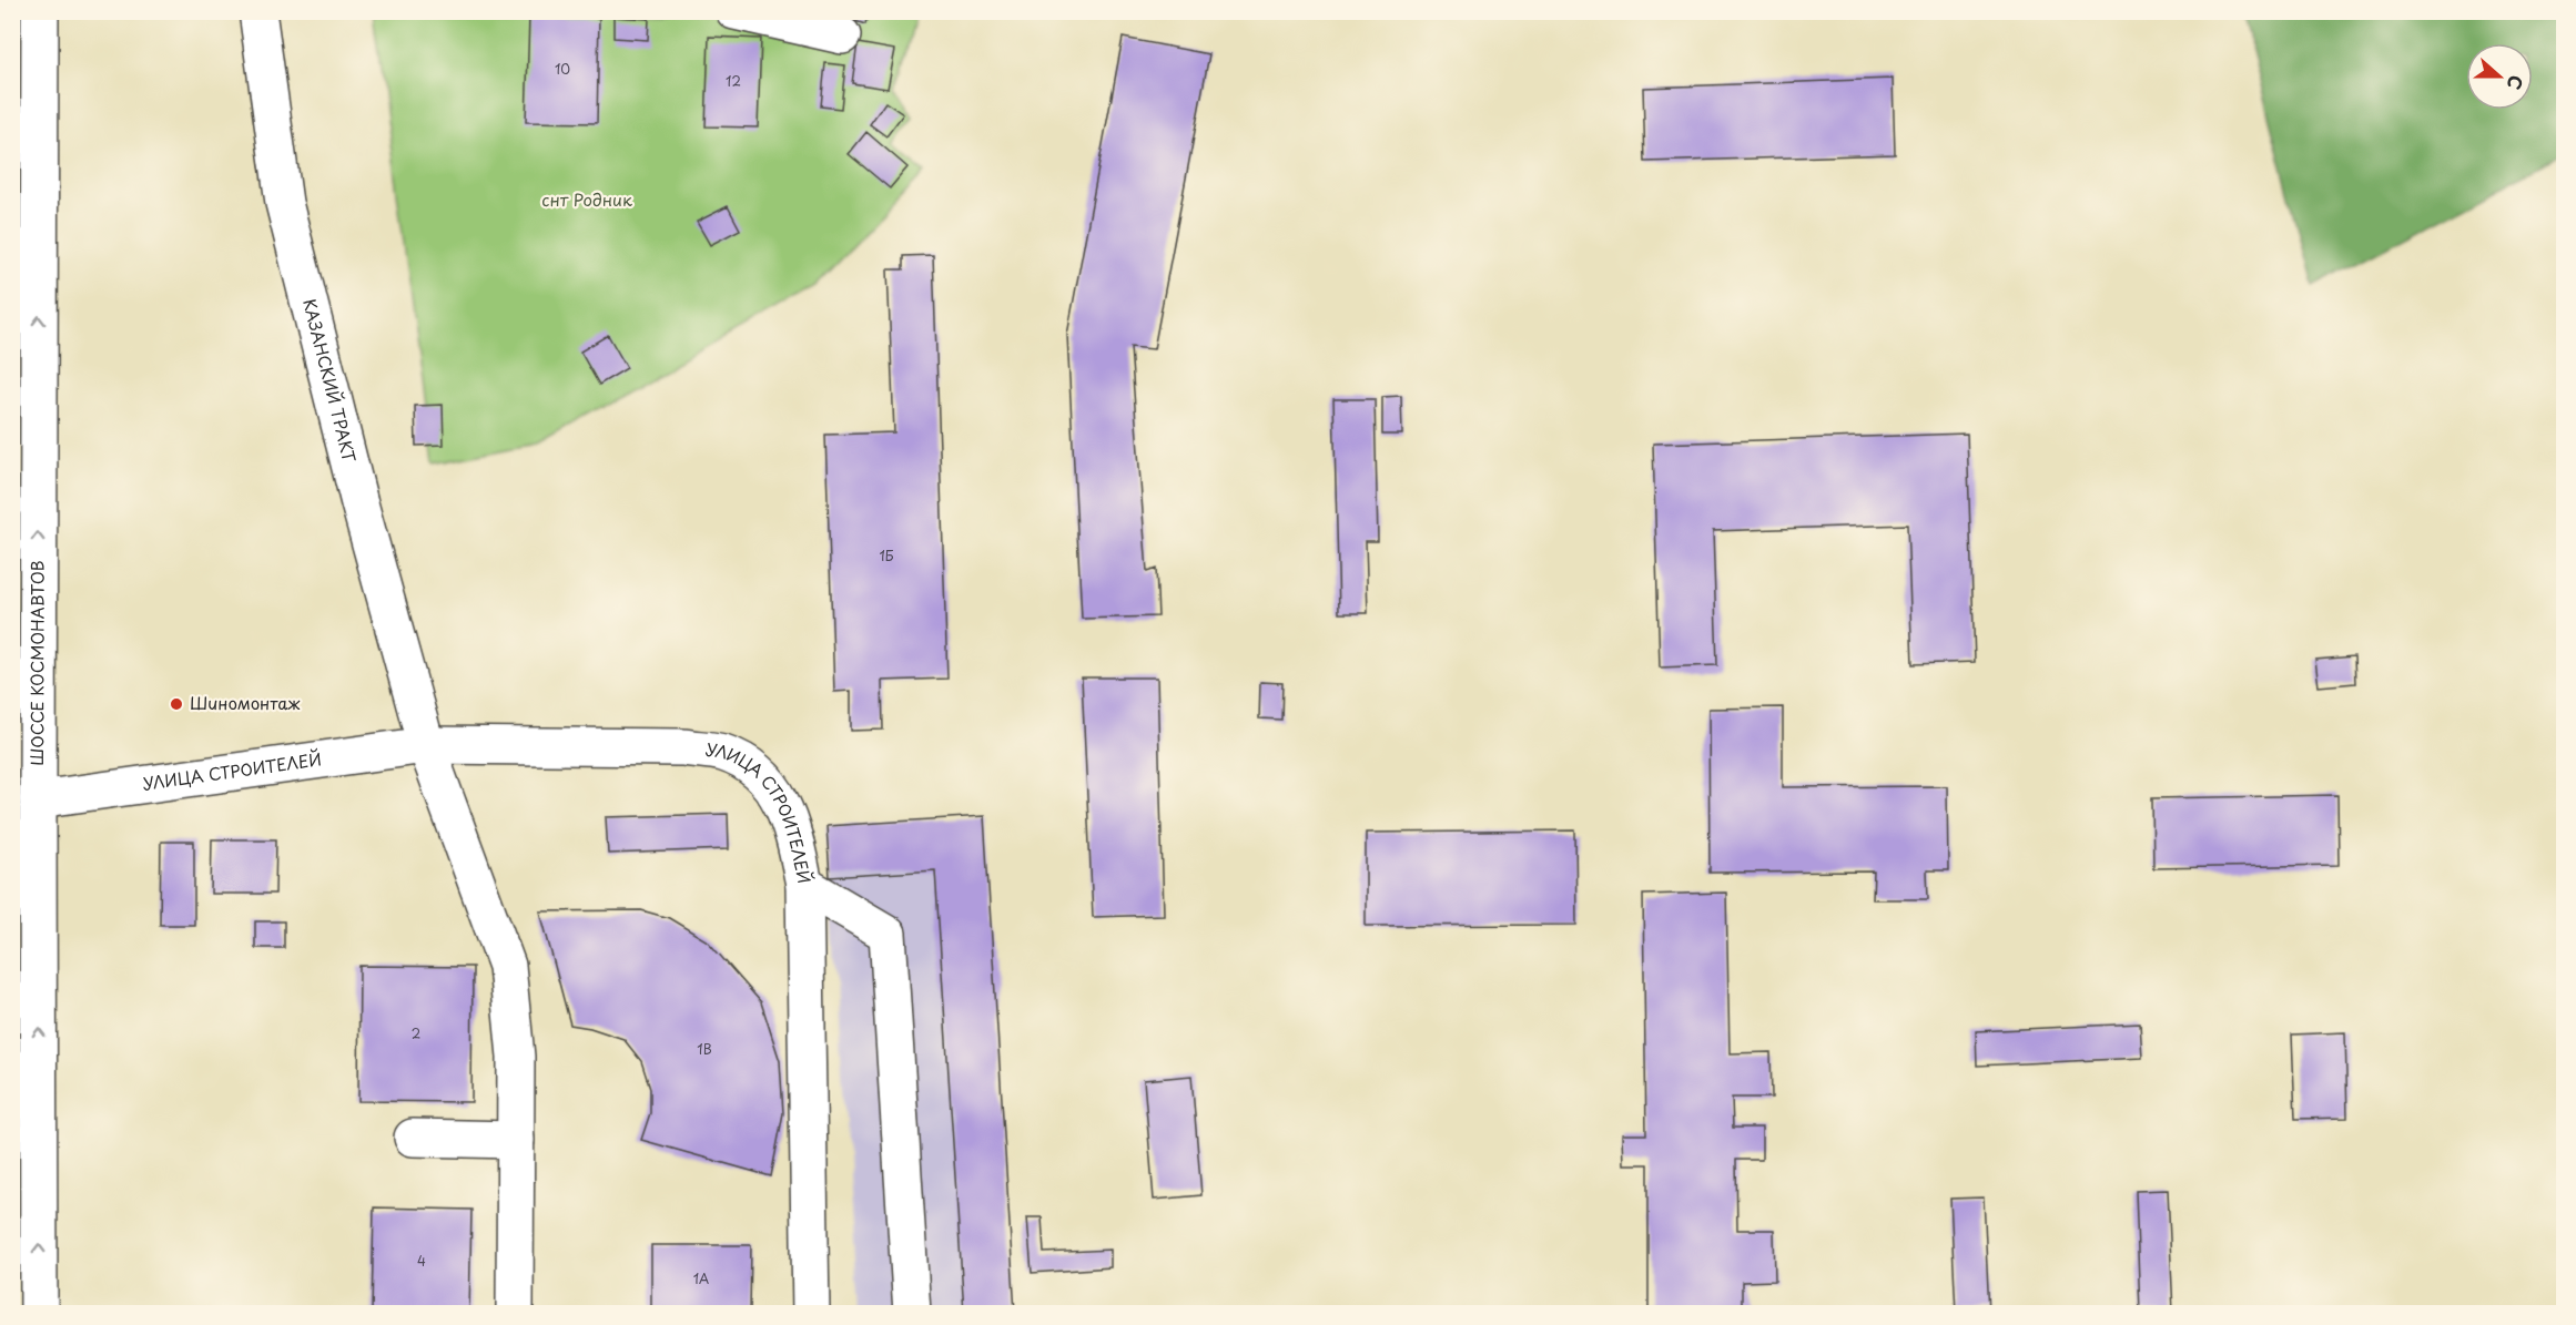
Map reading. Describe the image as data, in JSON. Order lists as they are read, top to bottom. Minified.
{"streets":{"street":["КАЗАНСКИЙ ТРАКТ","ШОССЕ КОСМОНАВТОВ","УЛИЦА СТРОИТЕЛЕЙ"]},"crossings":[["КАЗАНСКИЙ ТРАКТ","УЛИЦА СТРОИТЕЛЕЙ"],["ШОССЕ КОСМОНАВТОВ","УЛИЦА СТРОИТЕЛЕЙ"]],"one_way":["ШОССЕ КОСМОНАВТОВ"],"parks":["снт Родник"],"places":["Шиномонтаж"],"house_numbers":["10","12","1Б","2","1В","4","1А"],"north":"right"}
